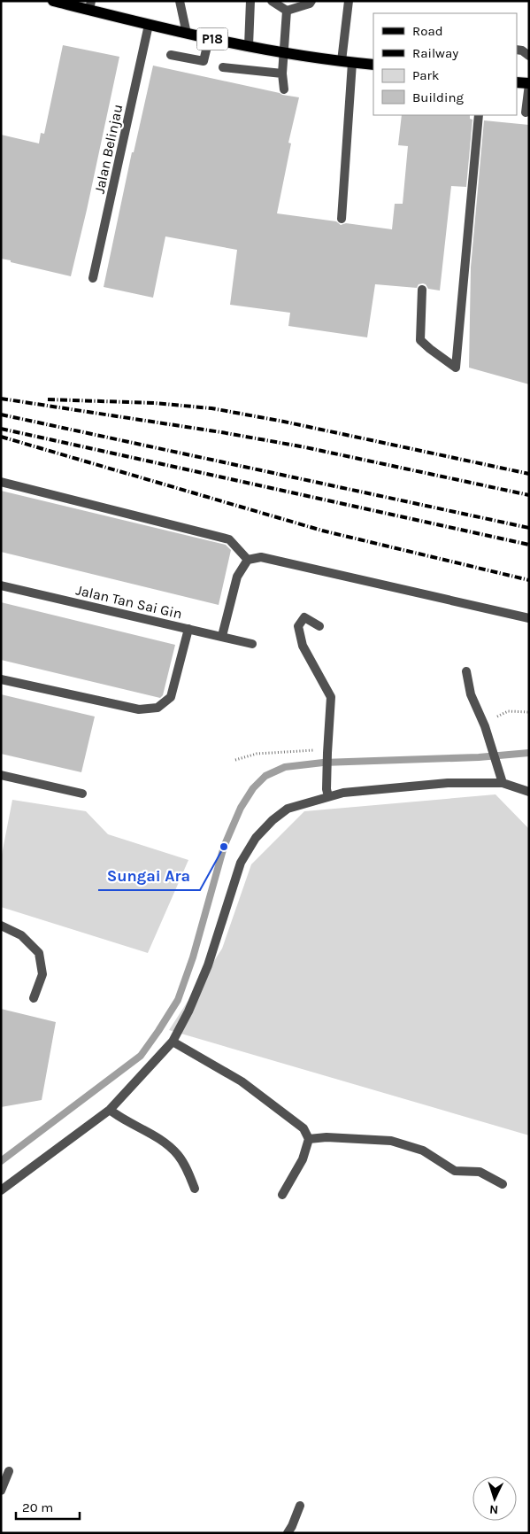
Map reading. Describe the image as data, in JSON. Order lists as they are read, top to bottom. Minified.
{"streets":{"main road":["P18"],"street":["Jalan Belinjau","Jalan Tan Sai Gin"]},"crossings":[["P18","Jalan Belinjau"]],"places":["Sungai Ara"],"legend":["Road","Railway","Park","Building"],"scale_bar":"20 m","north":"bottom"}
